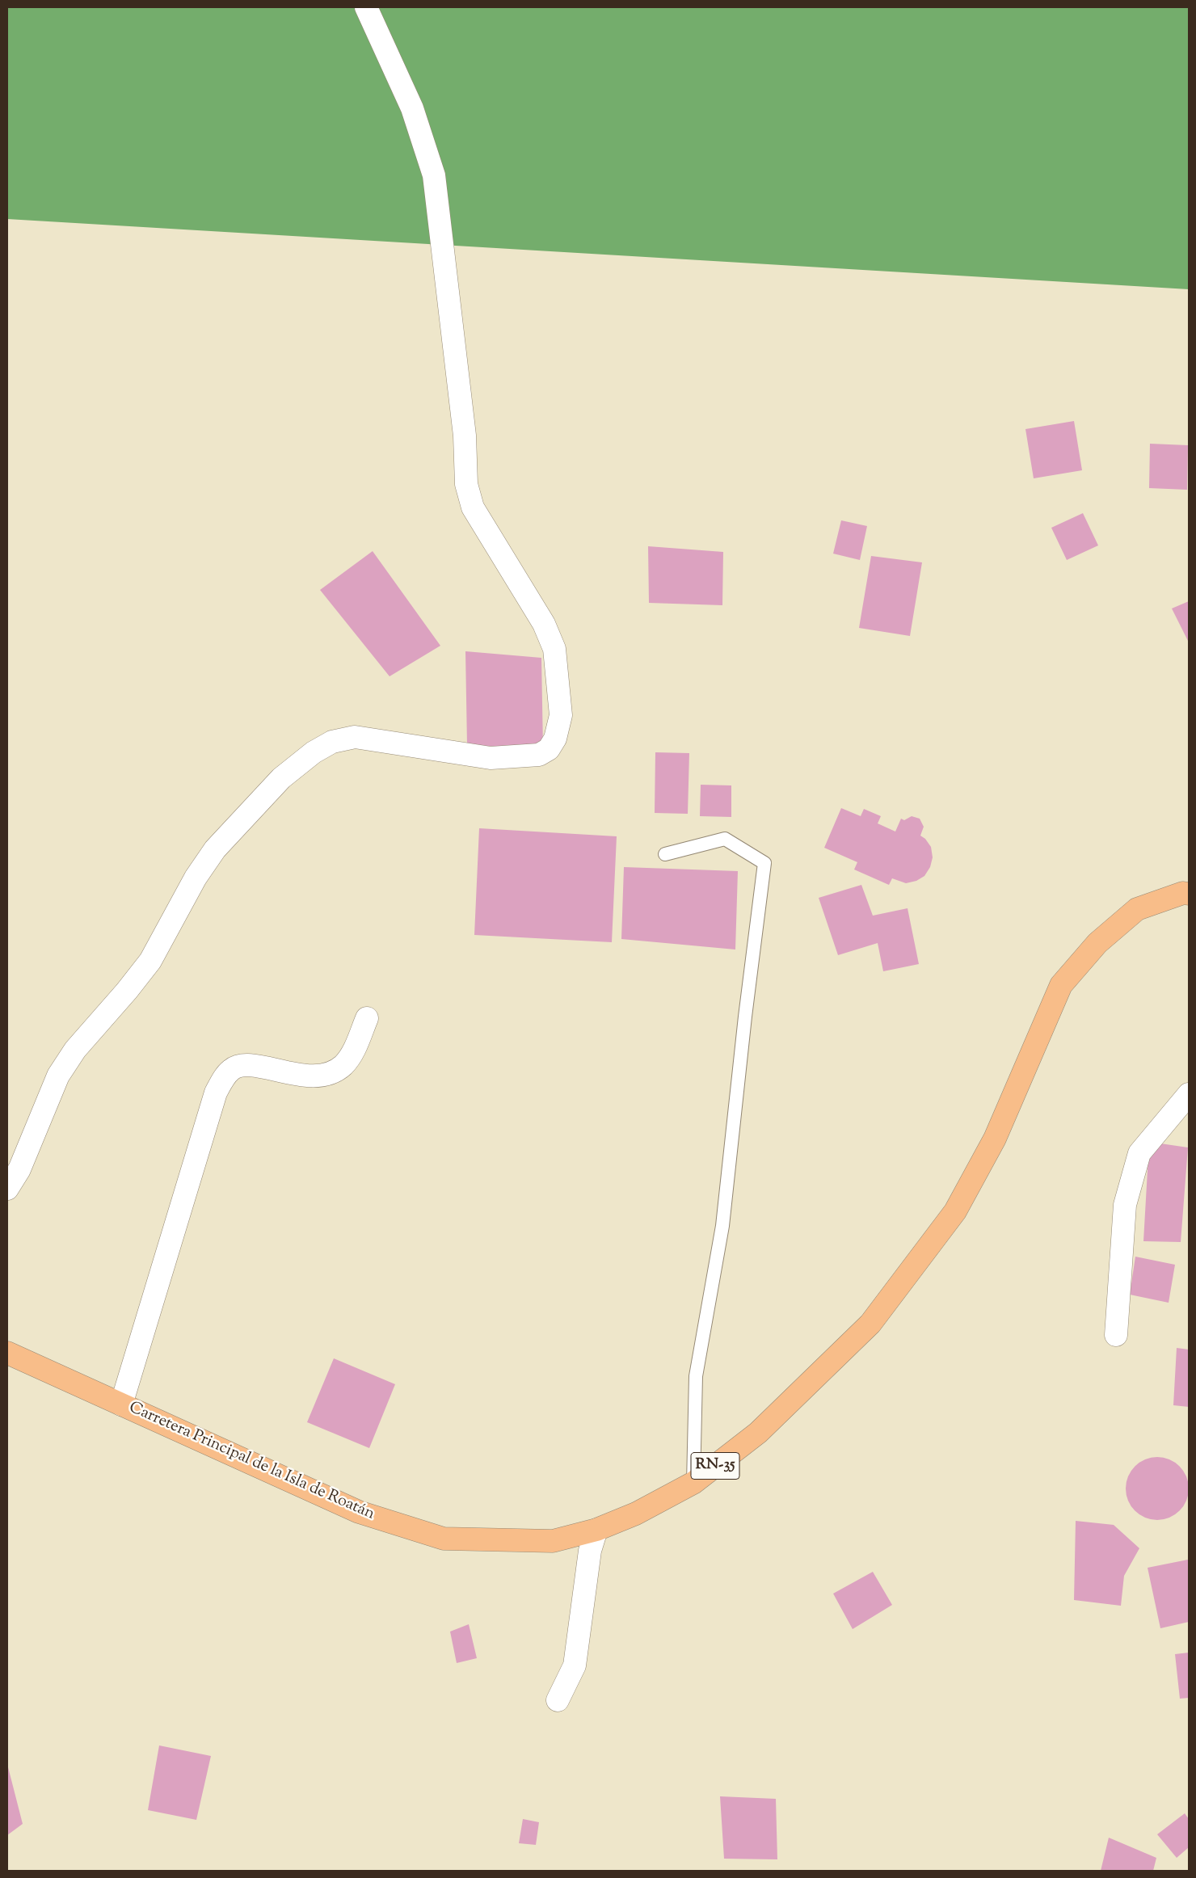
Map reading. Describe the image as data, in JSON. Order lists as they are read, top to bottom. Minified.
{"streets":{"main road":["Carretera Principal de la Isla de Roatán","RN-35"]}}
